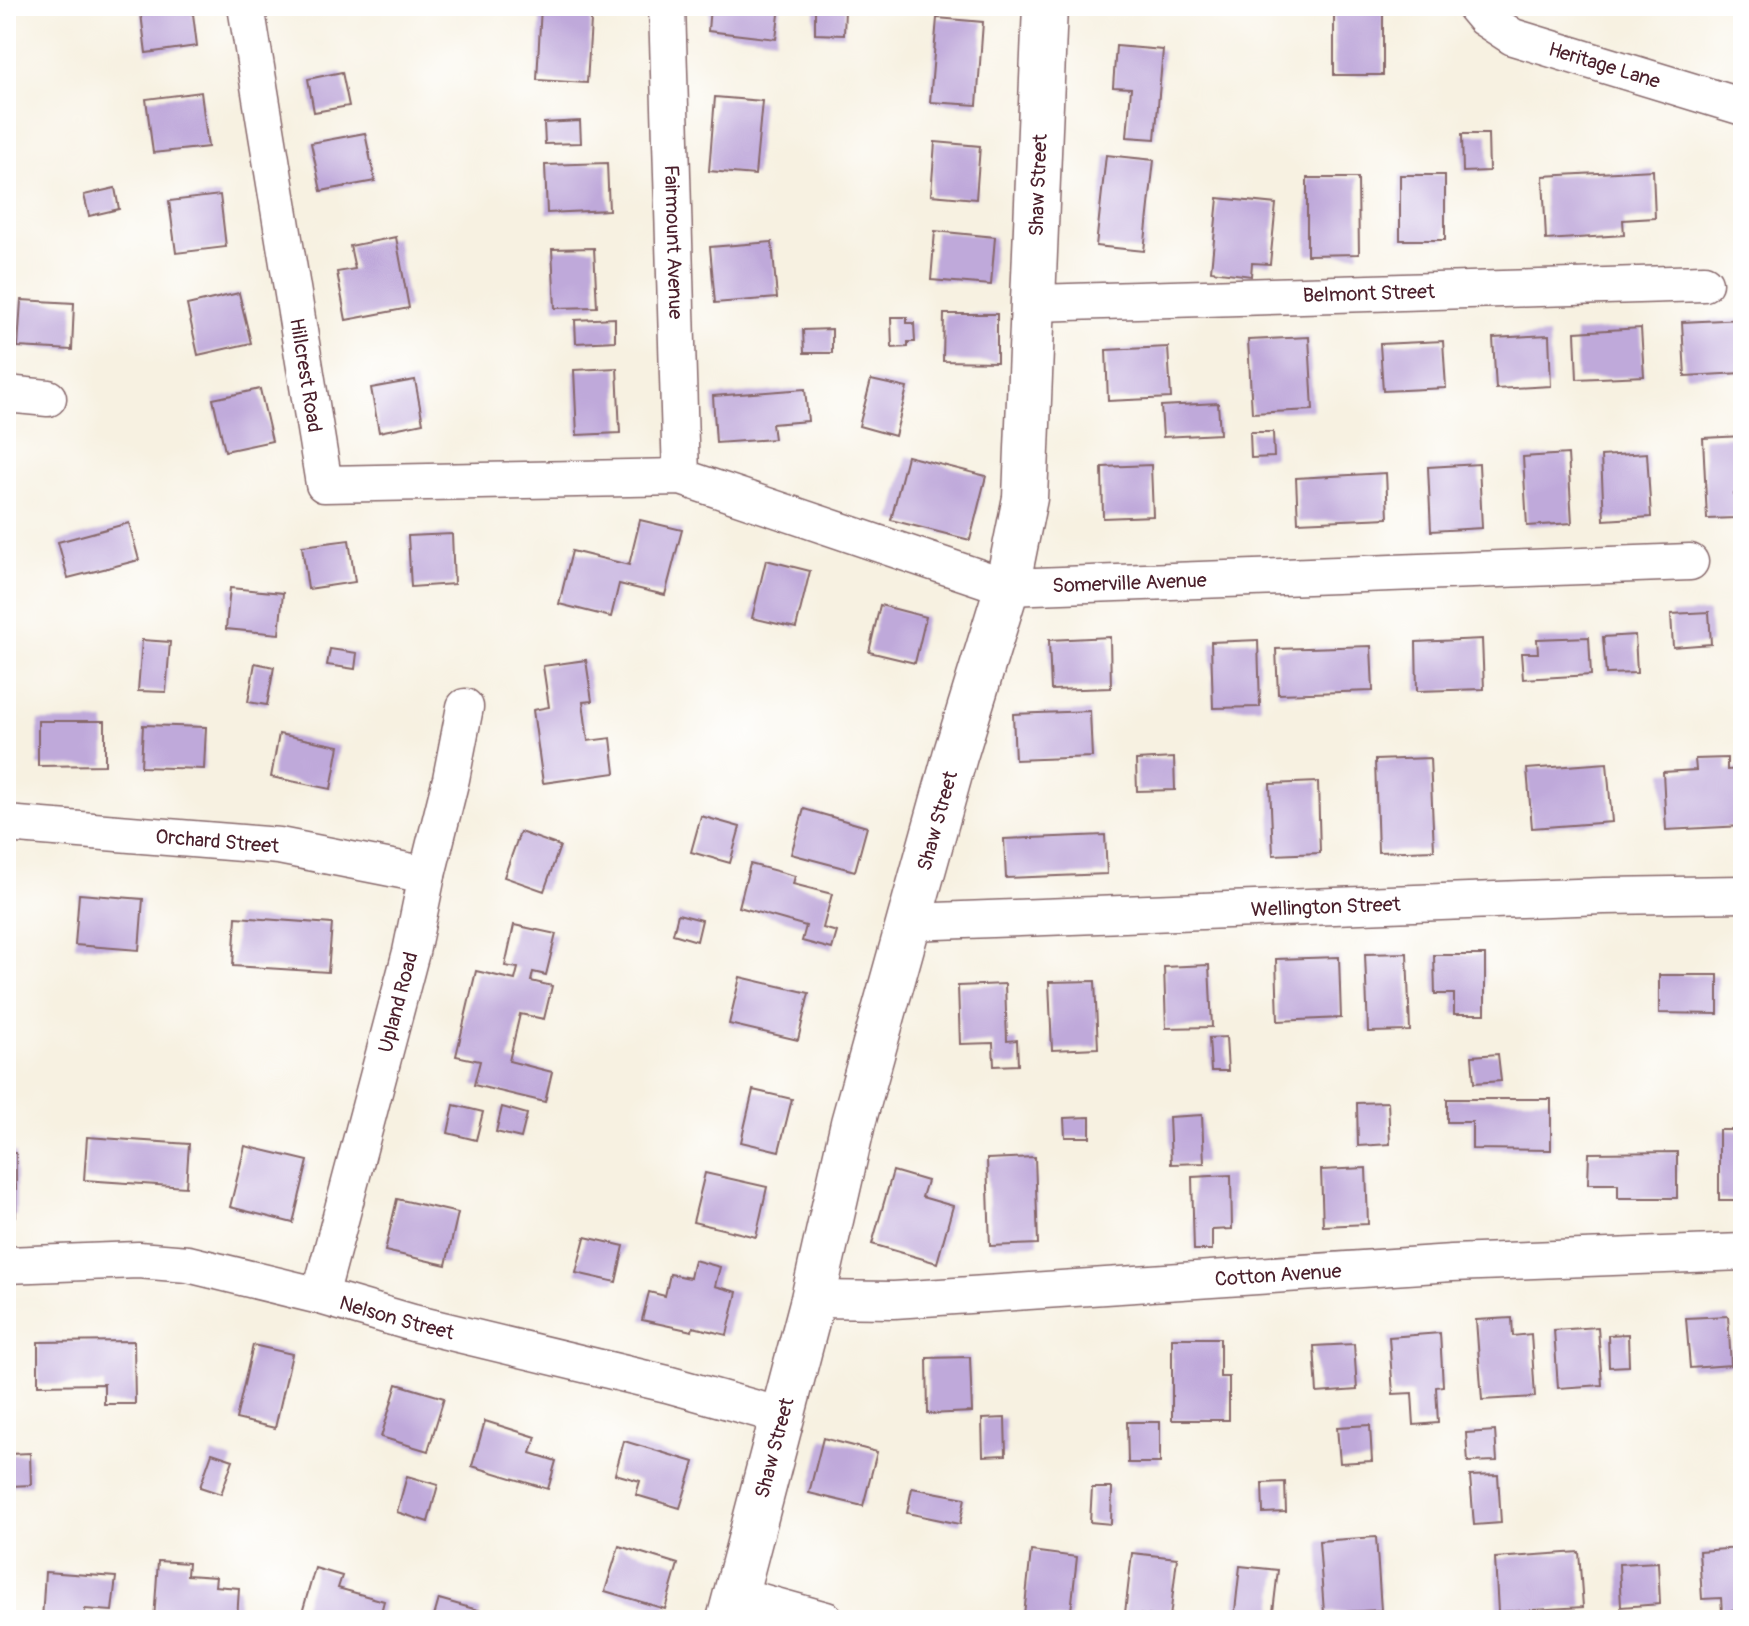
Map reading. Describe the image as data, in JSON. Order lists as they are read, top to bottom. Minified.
{"streets":{"street":["Heritage Lane","Shaw Street","Fairmount Avenue","Belmont Street","Hillcrest Road","Somerville Avenue","Orchard Street","Wellington Street","Upland Road","Cotton Avenue","Nelson Street"]},"crossings":[["Shaw Street","Belmont Street"],["Shaw Street","Somerville Avenue"],["Shaw Street","Wellington Street"],["Shaw Street","Cotton Avenue"],["Shaw Street","Nelson Street"],["Fairmount Avenue","Somerville Avenue"],["Hillcrest Road","Somerville Avenue"],["Orchard Street","Upland Road"],["Upland Road","Nelson Street"]]}
